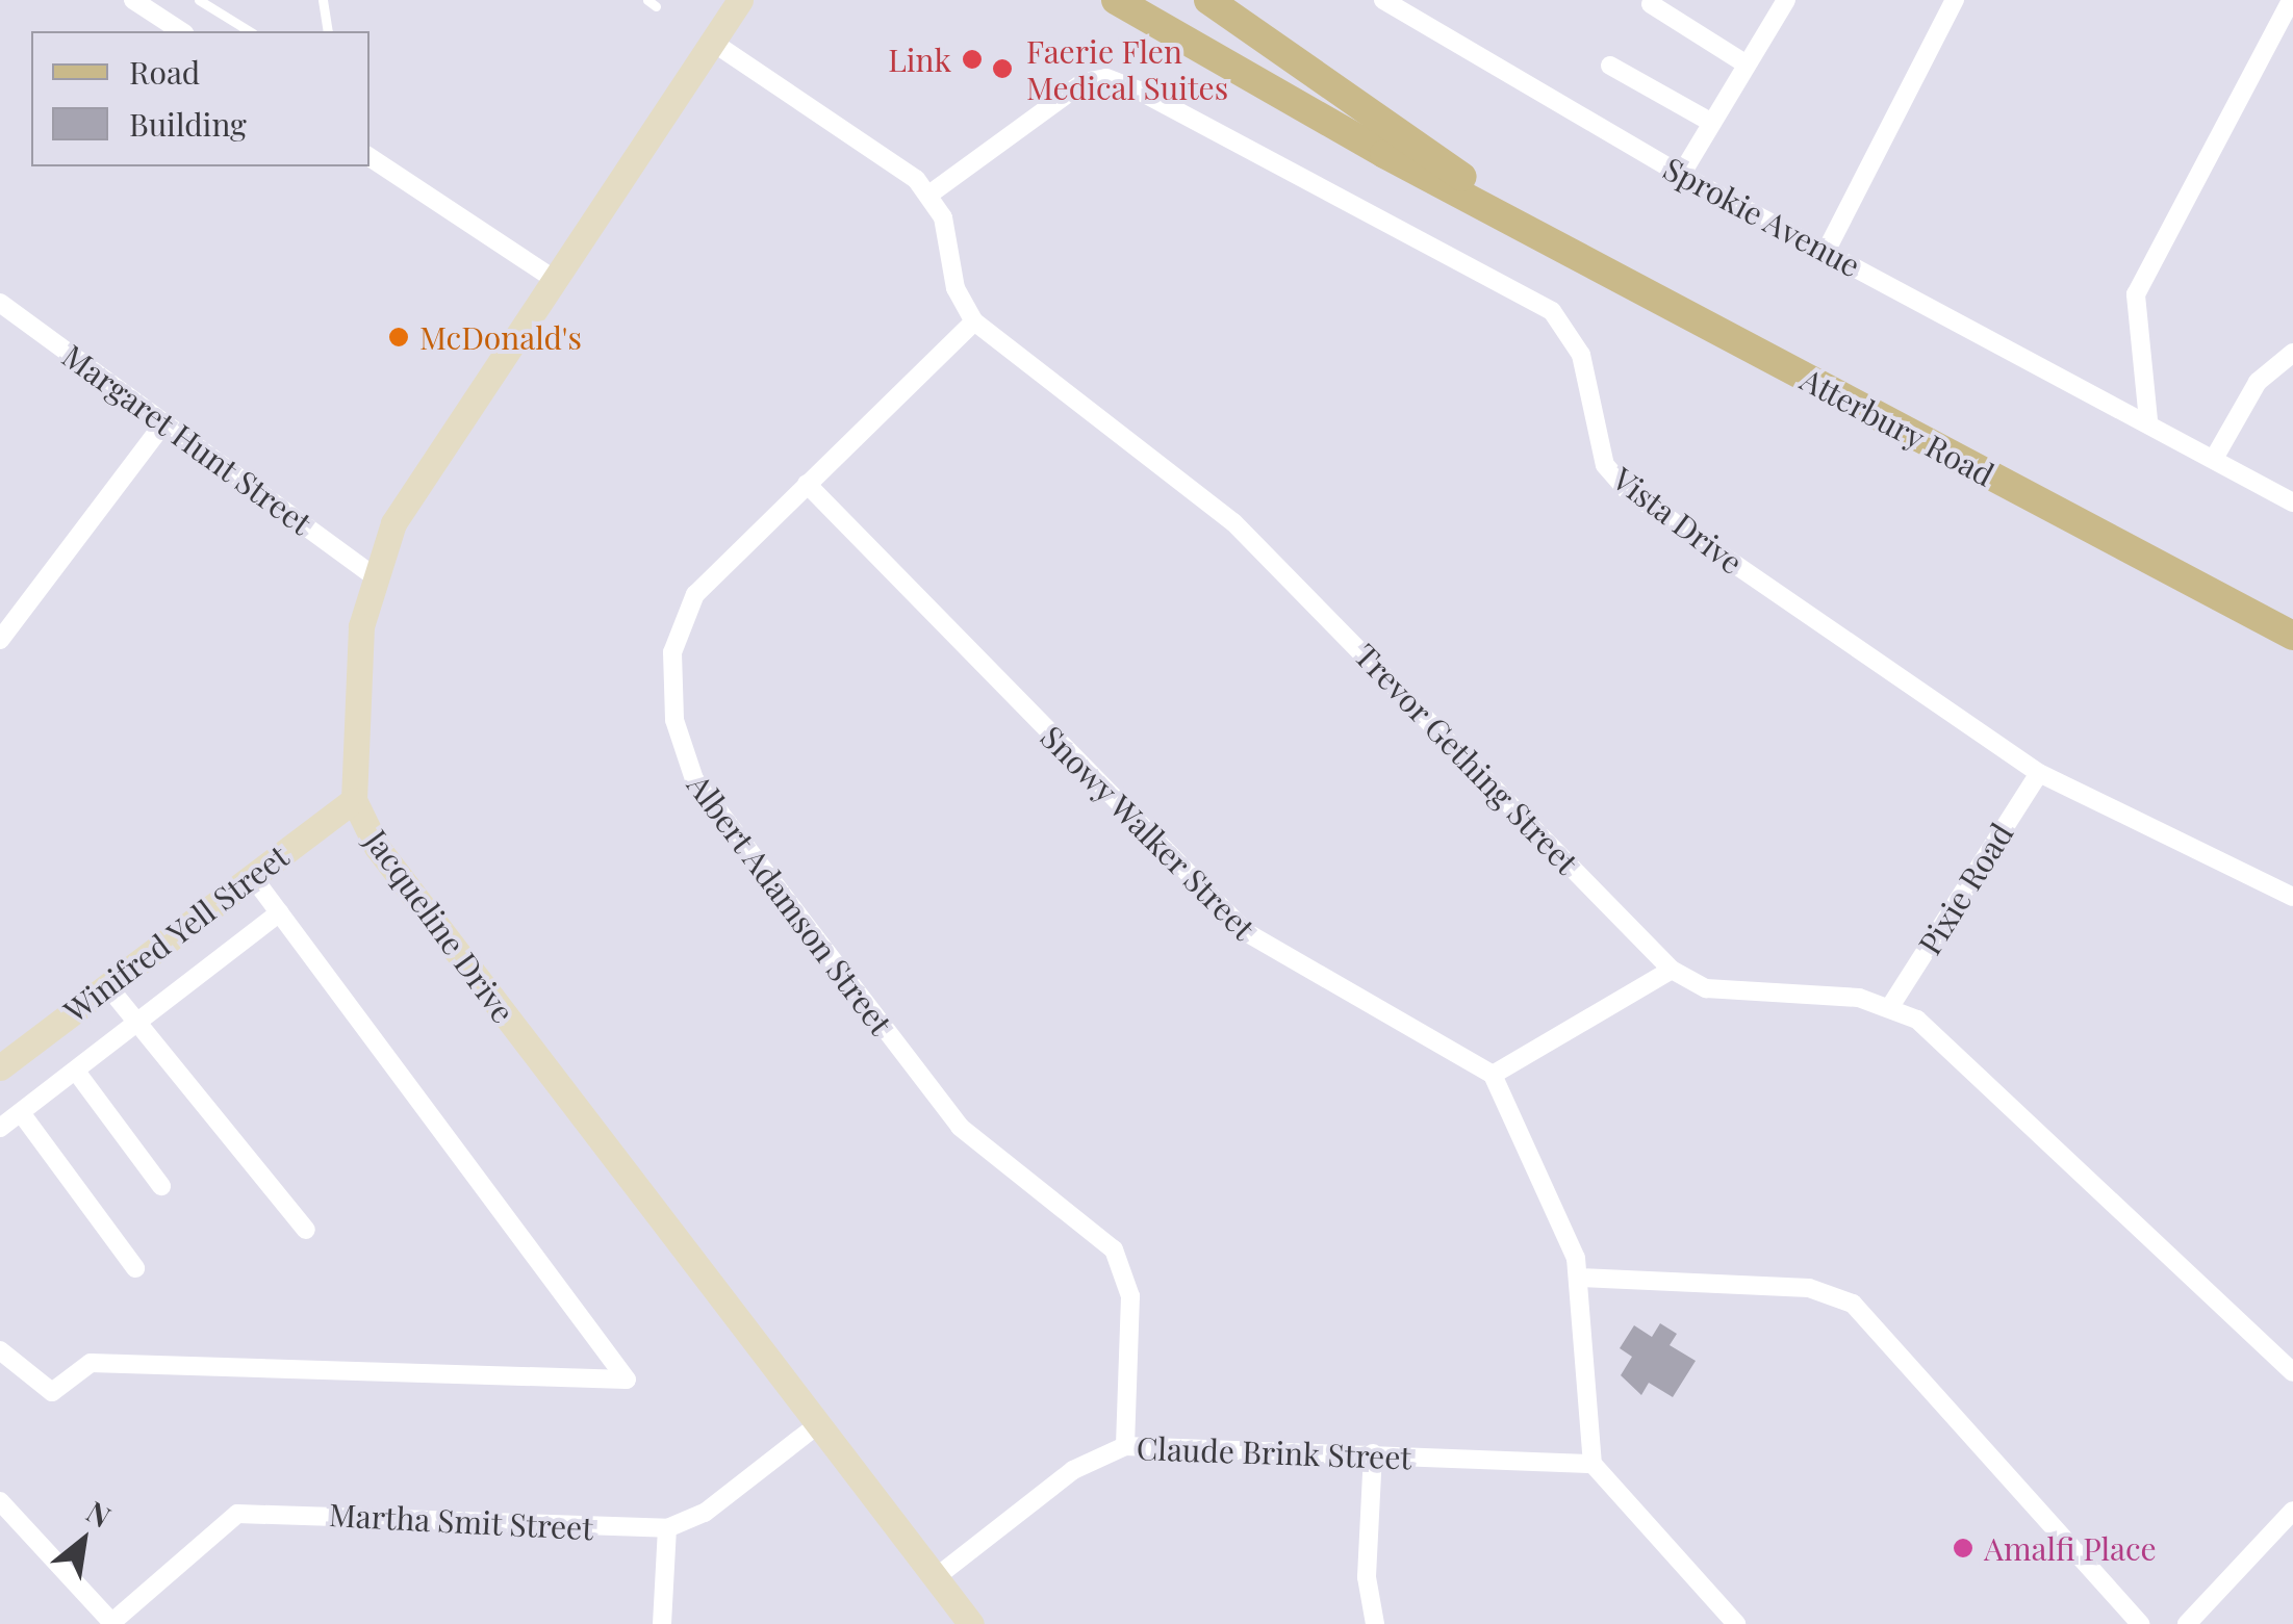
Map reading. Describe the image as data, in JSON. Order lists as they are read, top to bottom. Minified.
{"streets":{"main road":["Atterbury Road"],"street":["Sprokie Avenue","Margaret Hunt Street","Vista Drive","Trevor Gething Street","Snowy Walker Street","Pixie Road","Albert Adamson Street","Jacqueline Drive","Winifred Yell Street","Claude Brink Street","Martha Smit Street"]},"crossings":[["Margaret Hunt Street","Jacqueline Drive"],["Vista Drive","Pixie Road"],["Trevor Gething Street","Pixie Road"],["Trevor Gething Street","Albert Adamson Street"],["Snowy Walker Street","Albert Adamson Street"],["Albert Adamson Street","Claude Brink Street"],["Jacqueline Drive","Winifred Yell Street"],["Jacqueline Drive","Claude Brink Street"],["Jacqueline Drive","Martha Smit Street"]],"places":["Link","Faerie Flen Medical Suites","McDonald's","Amalfi Place"],"legend":["Road","Building"],"north":"top right"}
